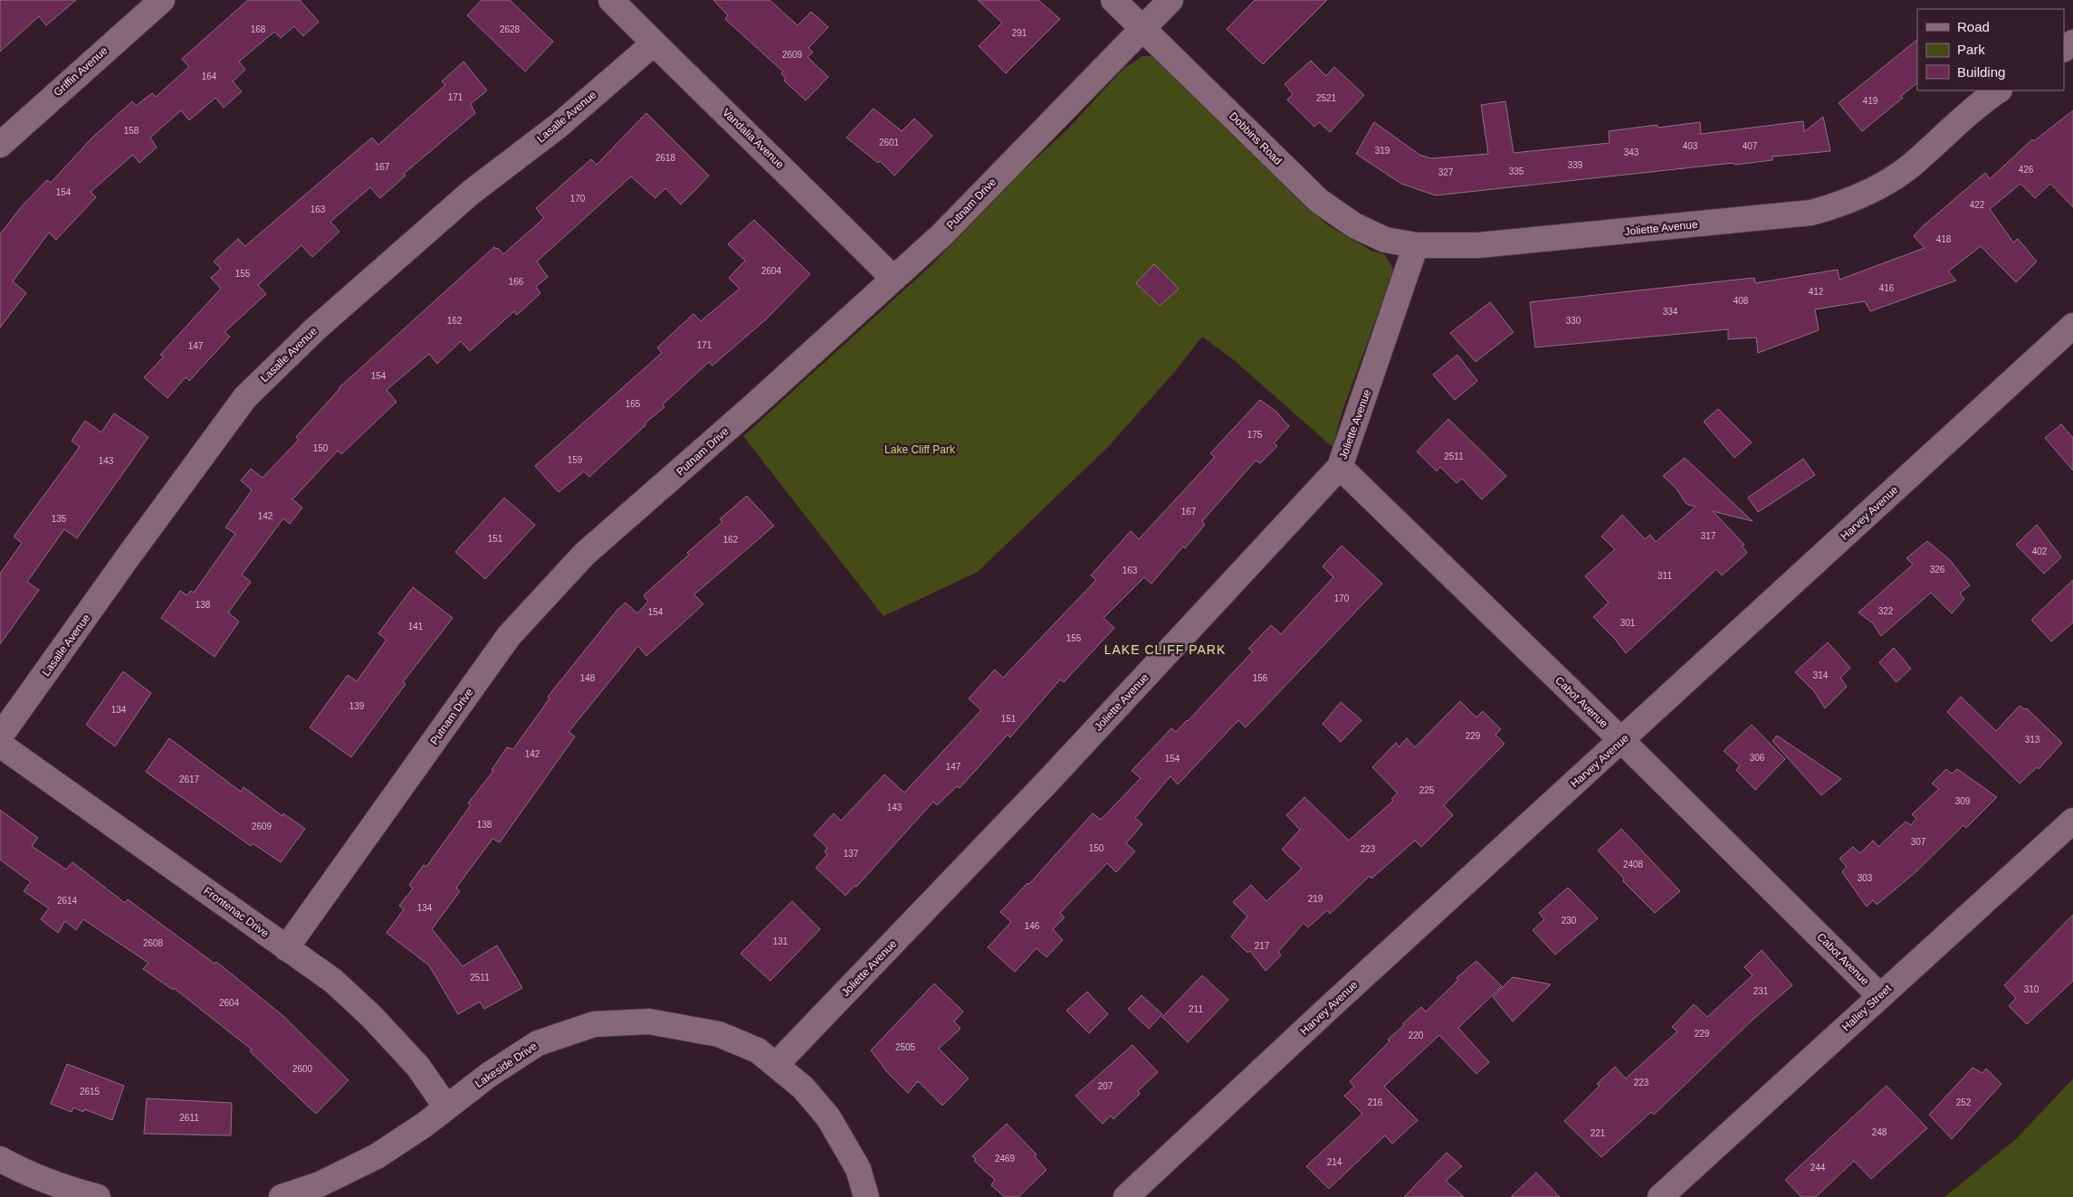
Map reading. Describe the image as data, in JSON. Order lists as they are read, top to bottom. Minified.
{"streets":{"street":["Griffin Avenue","Lasalle Avenue","Vandalia Avenue","Dobbins Road","Putnam Drive","Joliette Avenue","Harvey Avenue","Cabot Avenue","Frontenac Drive","Halley Street","Lakeside Drive"]},"crossings":[["Lasalle Avenue","Vandalia Avenue"],["Vandalia Avenue","Putnam Drive"],["Dobbins Road","Putnam Drive"],["Dobbins Road","Joliette Avenue"],["Putnam Drive","Frontenac Drive"],["Joliette Avenue","Cabot Avenue"],["Joliette Avenue","Lakeside Drive"],["Harvey Avenue","Cabot Avenue"],["Cabot Avenue","Halley Street"],["Frontenac Drive","Lakeside Drive"]],"districts":["LAKE CLIFF PARK"],"parks":["Lake Cliff Park"],"house_numbers":["168","2628","291","2609","164","171","2521","419","158","2601","403","407","319","343","2618","339","167","426","335","327","154","170","422","163","418","2604","155","166","416","412","408","334","162","330","171","147","154","165","175","150","2511","159","143","167","142","135","317","151","162","402","326","163","311","170","138","322","154","301","141","155","314","148","156","139","134","151","229","313","142","306","154","147","2617","225","309","143","138","2609","307","150","223","137","2408","303","219","2614","134","230","146","131","2608","217","2511","310","231","2604","211","229","220","2505","2600","223","207","2615","216","252","2611","248","221","2469","214","244"],"legend":["Road","Park","Building"]}
